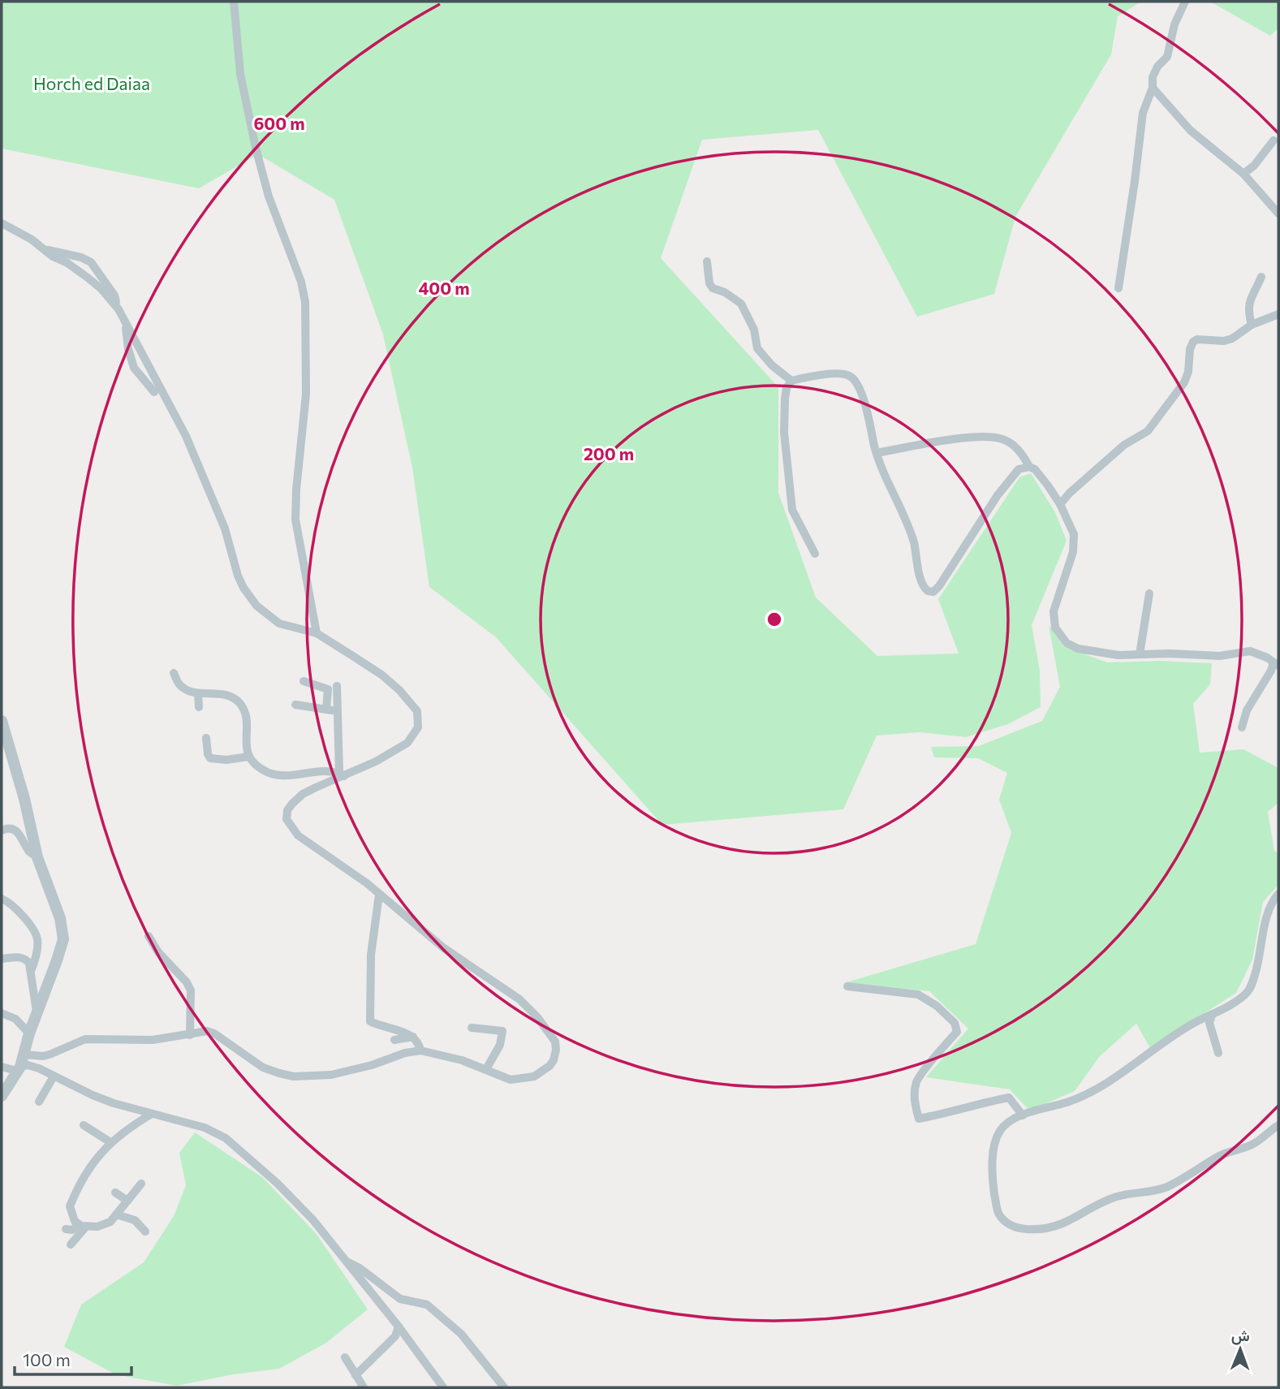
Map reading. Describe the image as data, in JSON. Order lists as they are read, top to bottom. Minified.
{"parks":["Horch ed Daiaa"],"scale_bar":"100 m","north":"top","rings":["600 m","400 m","200 m"]}
